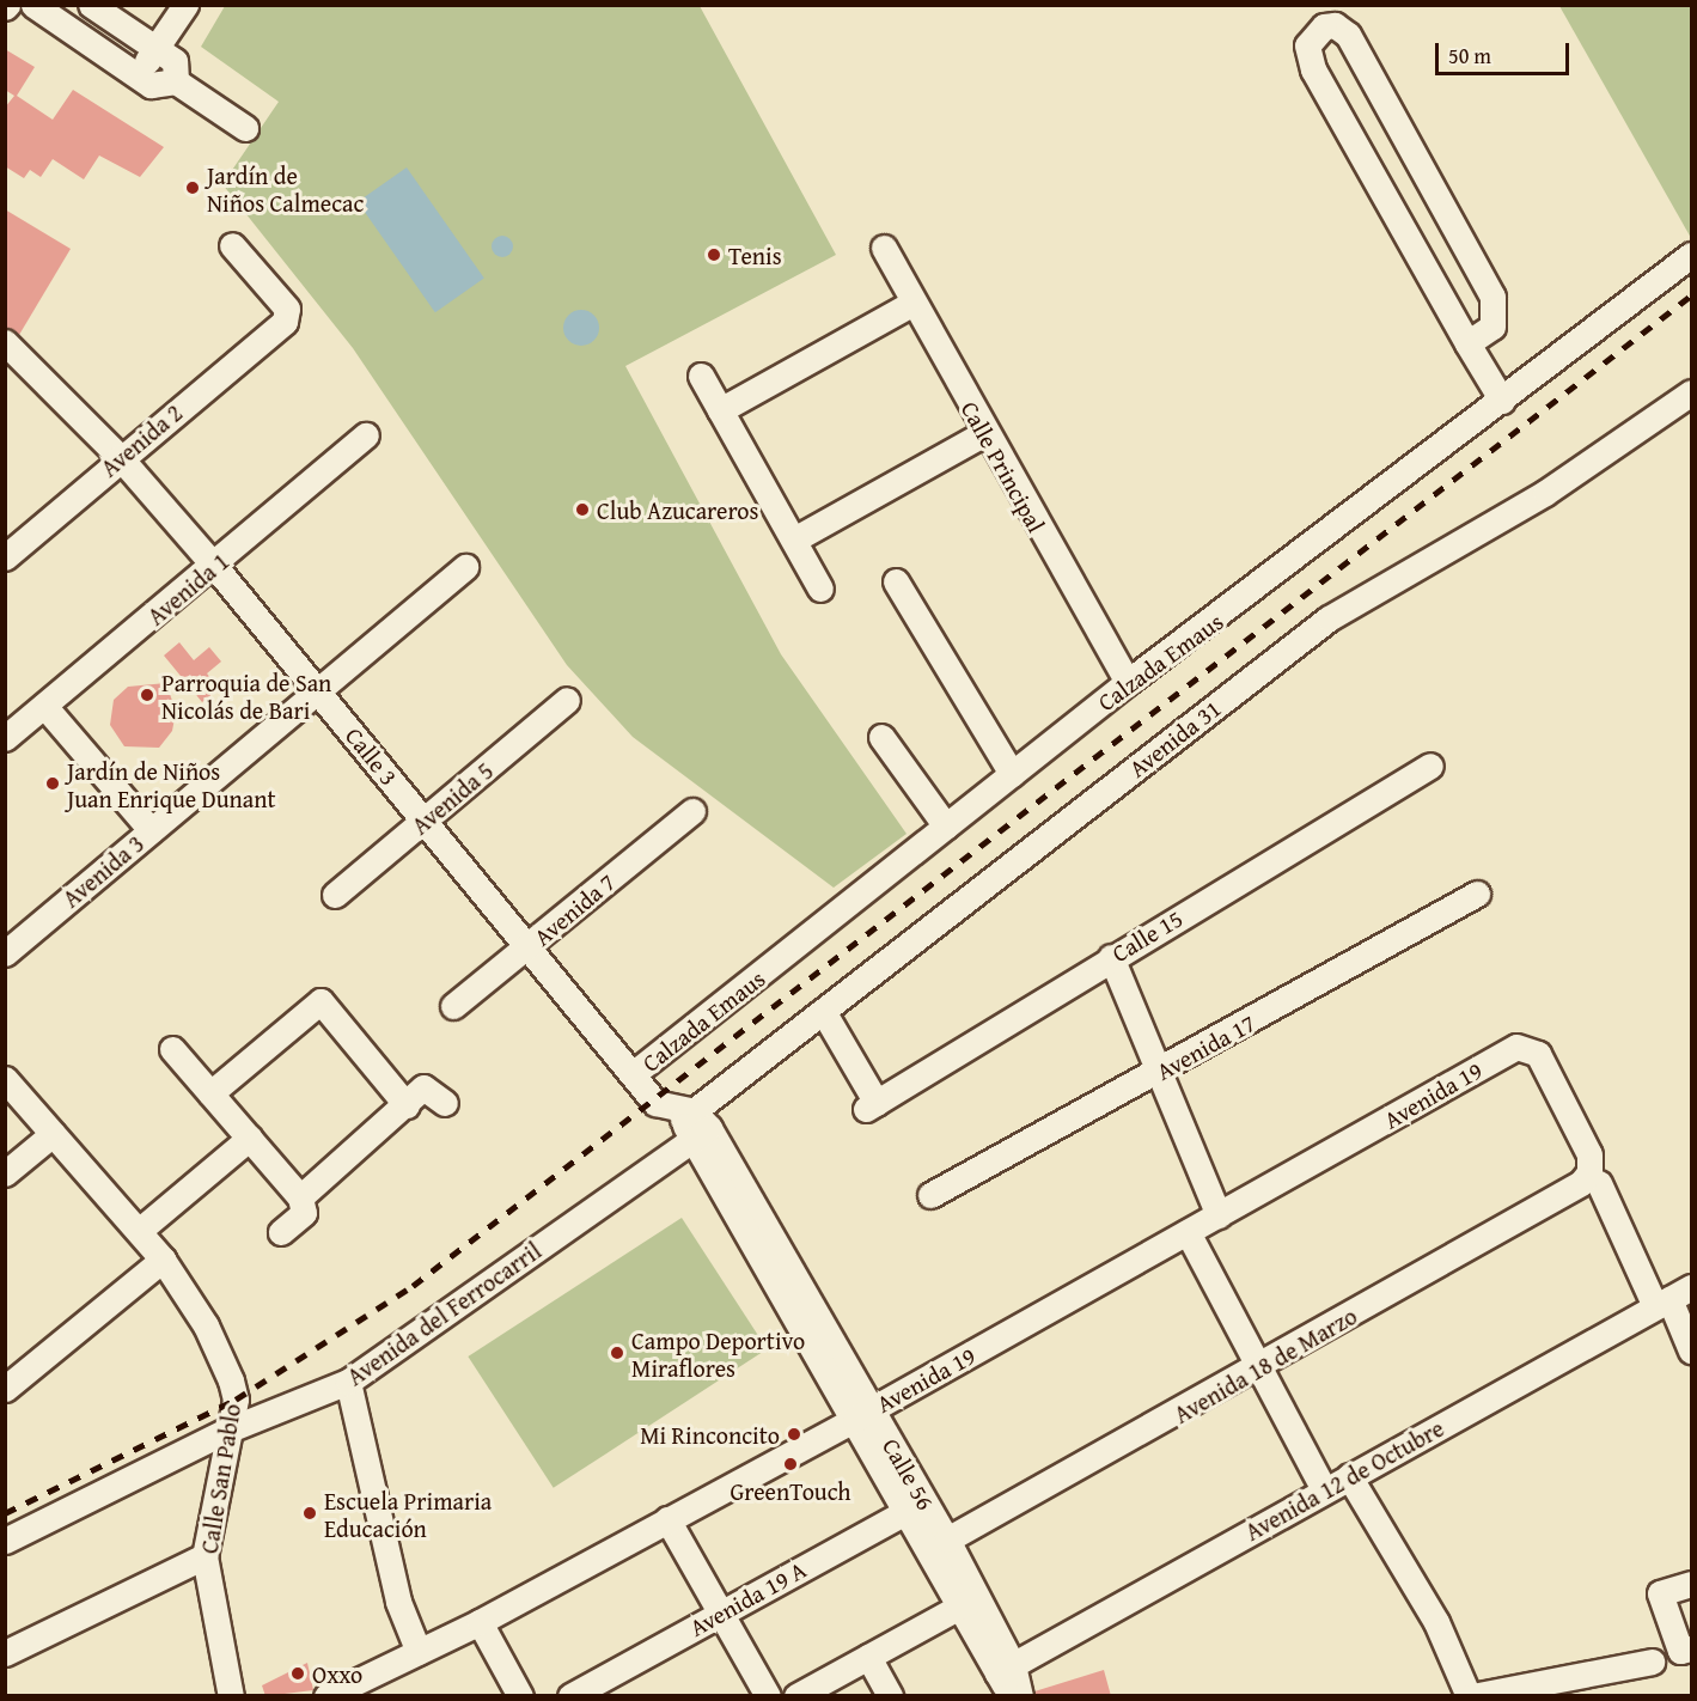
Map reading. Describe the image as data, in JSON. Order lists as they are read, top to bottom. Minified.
{"streets":{"street":["Avenida 2","Calle Principal","Avenida 1","Calzada Emaus","Avenida 31","Calle 3","Avenida 5","Avenida 3","Avenida 7","Calle 15","Avenida 17","Avenida 19","Avenida del Ferrocarril","Avenida 18 de Marzo","Calle 56","Calle San Pablo","Avenida 12 de Octubre","Avenida 19 A"]},"crossings":[["Avenida 2","Calle 3"],["Calle Principal","Calzada Emaus"],["Avenida 1","Calle 3"],["Calzada Emaus","Calle 3"],["Avenida 31","Calle 3"],["Avenida 31","Calle 15"],["Avenida 31","Avenida del Ferrocarril"],["Avenida 31","Calle 56"],["Calle 3","Avenida 5"],["Calle 3","Avenida 3"],["Calle 3","Avenida 7"],["Calle 3","Avenida del Ferrocarril"],["Calle 3","Calle 56"],["Avenida 19","Avenida 18 de Marzo"],["Avenida 19","Calle 56"],["Avenida del Ferrocarril","Calle 56"],["Avenida del Ferrocarril","Calle San Pablo"],["Avenida 18 de Marzo","Calle 56"],["Calle 56","Avenida 12 de Octubre"],["Calle 56","Avenida 19 A"]],"places":["Jardín de Niños Calmecac","Tenis","Club Azucareros","Parroquia de San Nicolás de Bari","Jardín de Niños Juan Enrique Dunant","Campo Deportivo Miraflores","Mi Rinconcito","GreenTouch","Escuela Primaria Educación","Oxxo"],"scale_bar":"50 m"}
